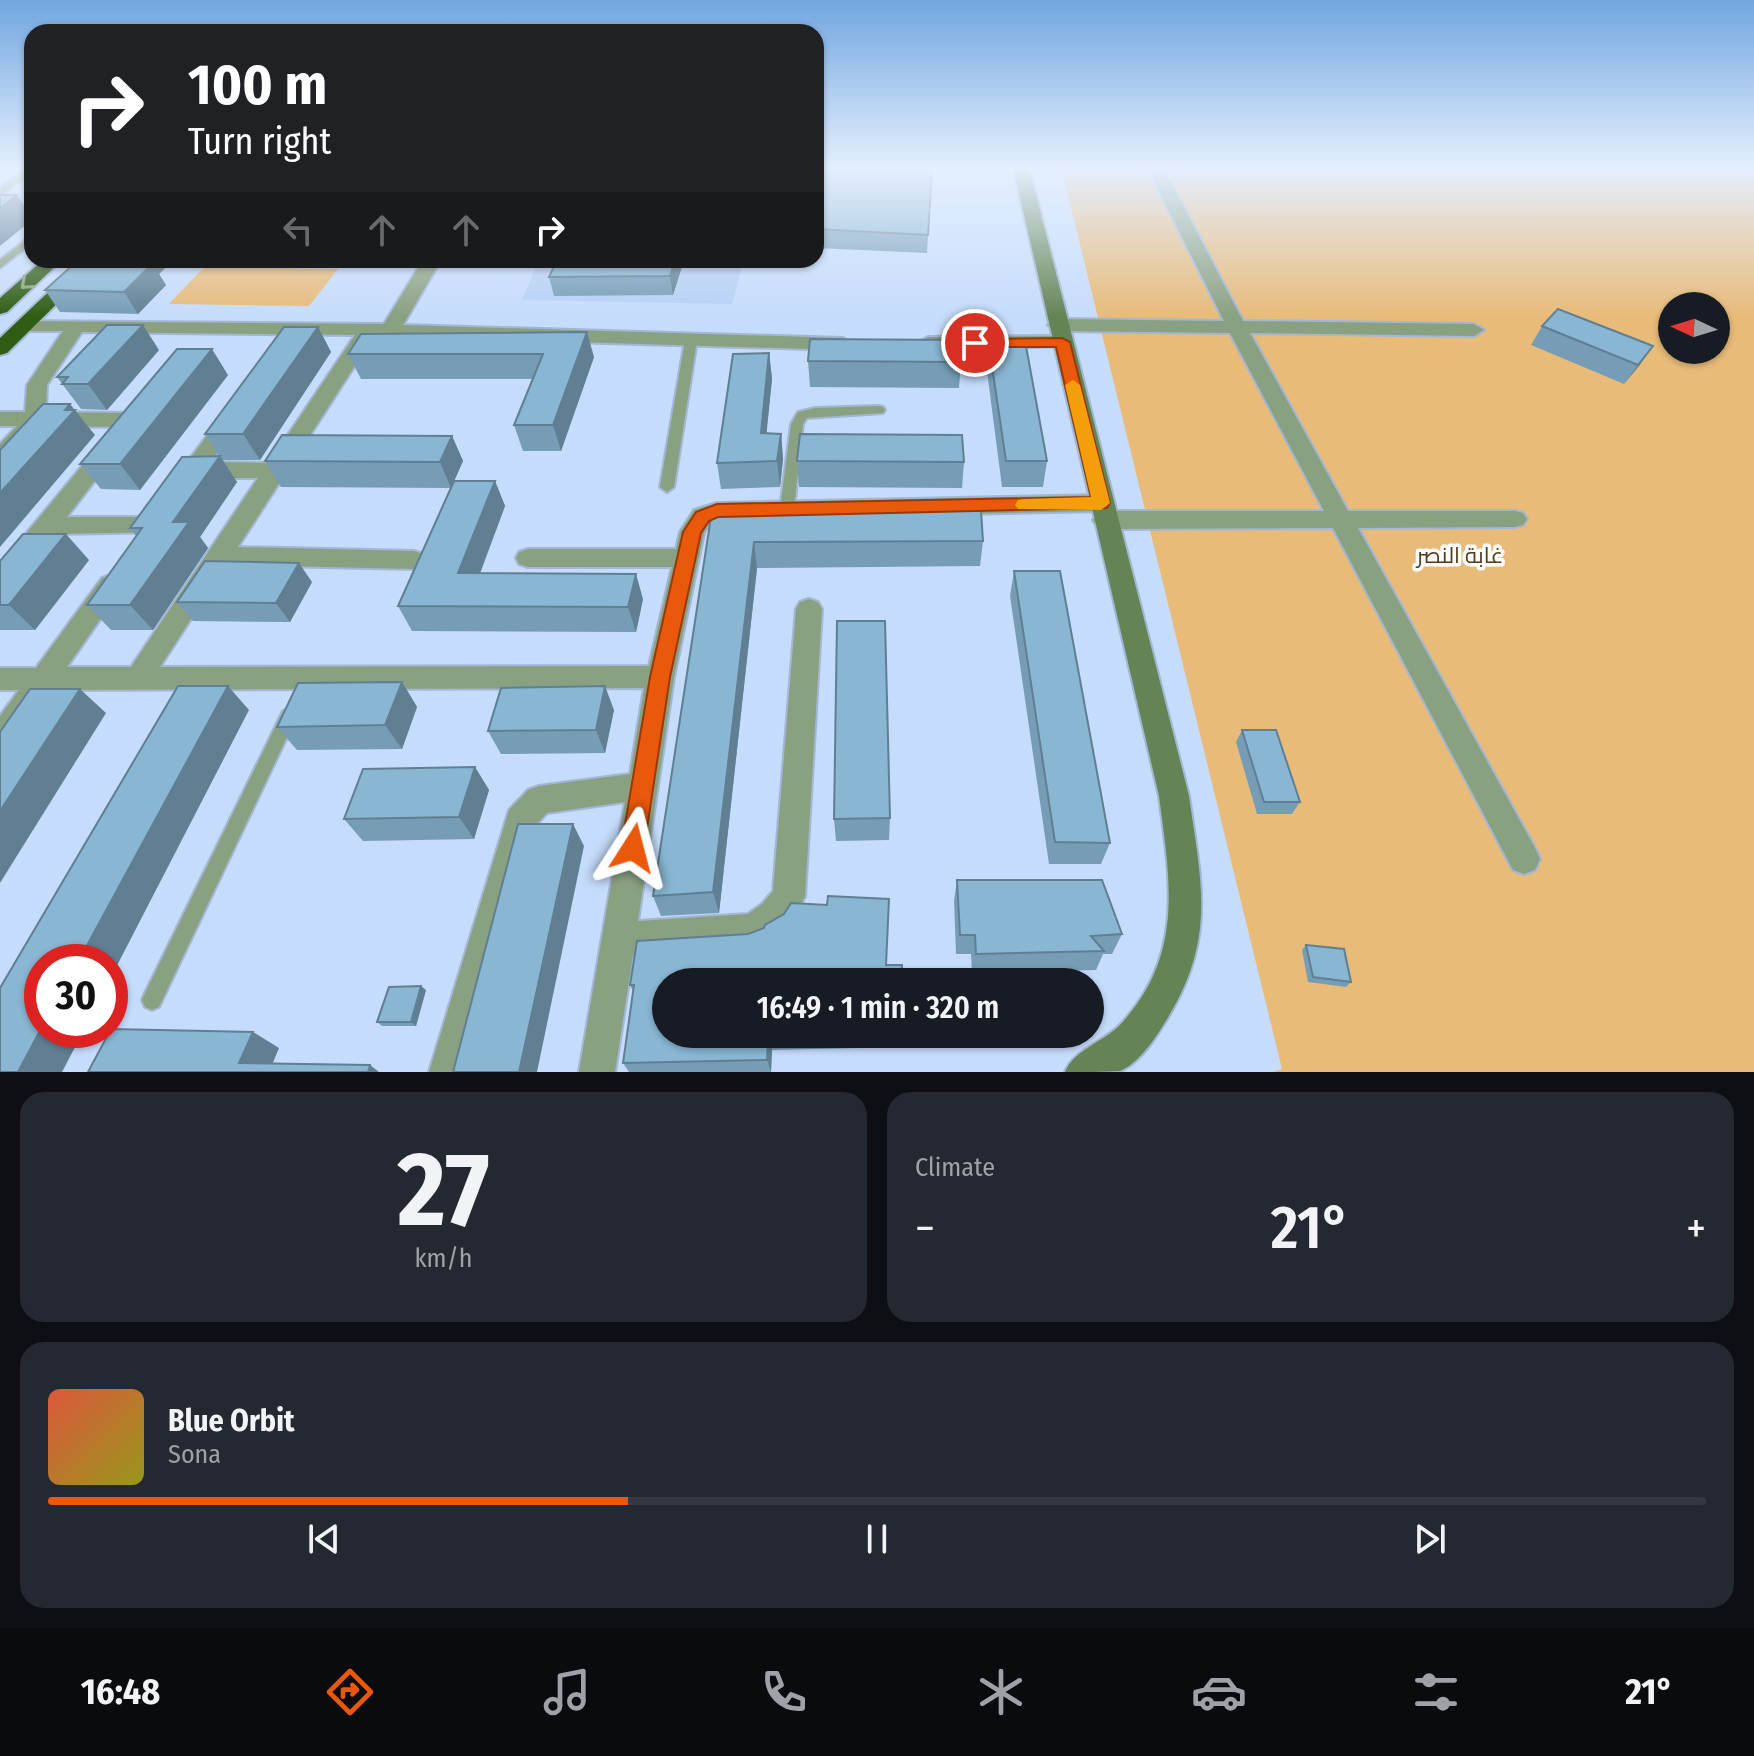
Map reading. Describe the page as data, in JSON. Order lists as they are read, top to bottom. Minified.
{"parks":["غابة النصر"],"north":"left","page":{"turn":["100 m","Turn right"],"limit":"30","trip":"16:49 · 1 min · 320 m","tile":[["27","km/h"],"Climate"],"heat":["−","21°","+"],"song":["Blue Orbit","Sona"],"tabs":["16:48","21°"]}}
